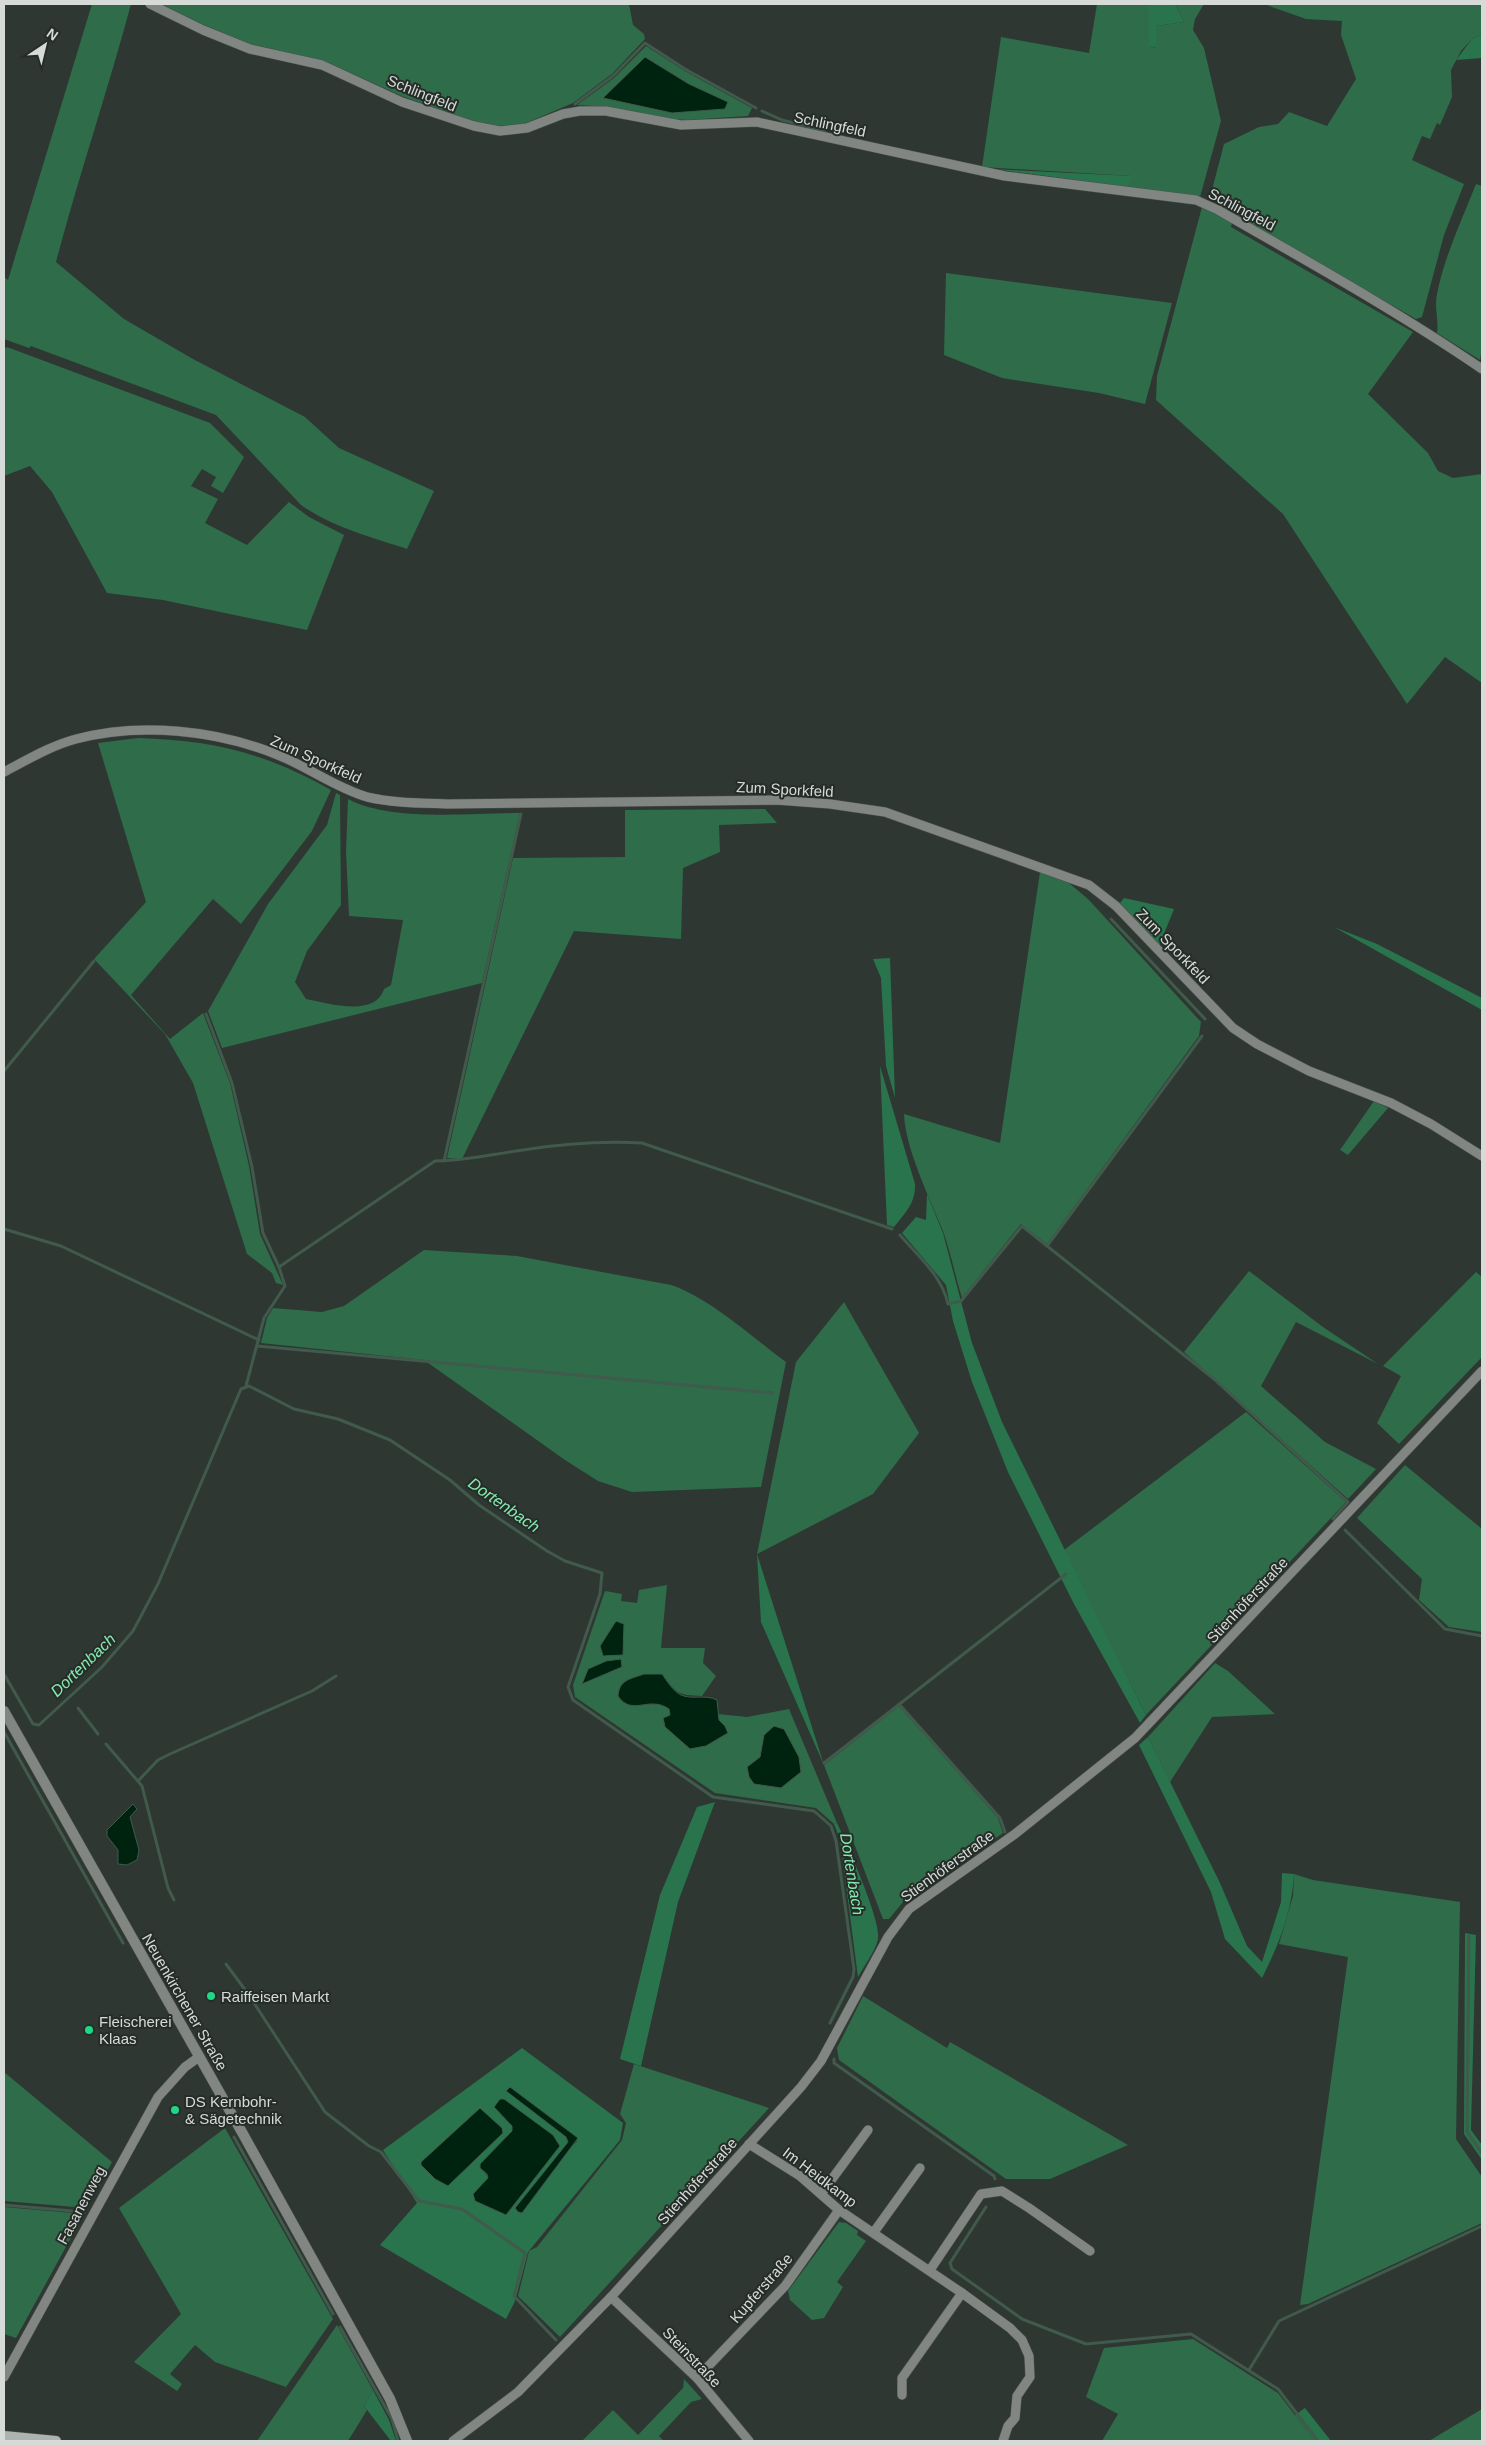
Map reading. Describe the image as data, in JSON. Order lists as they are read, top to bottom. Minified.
{"streets":{"street":["Schlingfeld","Zum Sporkfeld","Stienhöferstraße","Neuenkirchener Straße","Im Heidkamp","Fasanenweg","Kupferstraße","Steinstraße"]},"crossings":[["Stienhöferstraße","Im Heidkamp"],["Stienhöferstraße","Steinstraße"],["Neuenkirchener Straße","Fasanenweg"],["Im Heidkamp","Kupferstraße"],["Kupferstraße","Steinstraße"]],"water":["Dortenbach"],"places":["Raiffeisen Markt","Fleischerei Klaas","DS Kernbohr- & Sägetechnik"],"north":"top right"}
